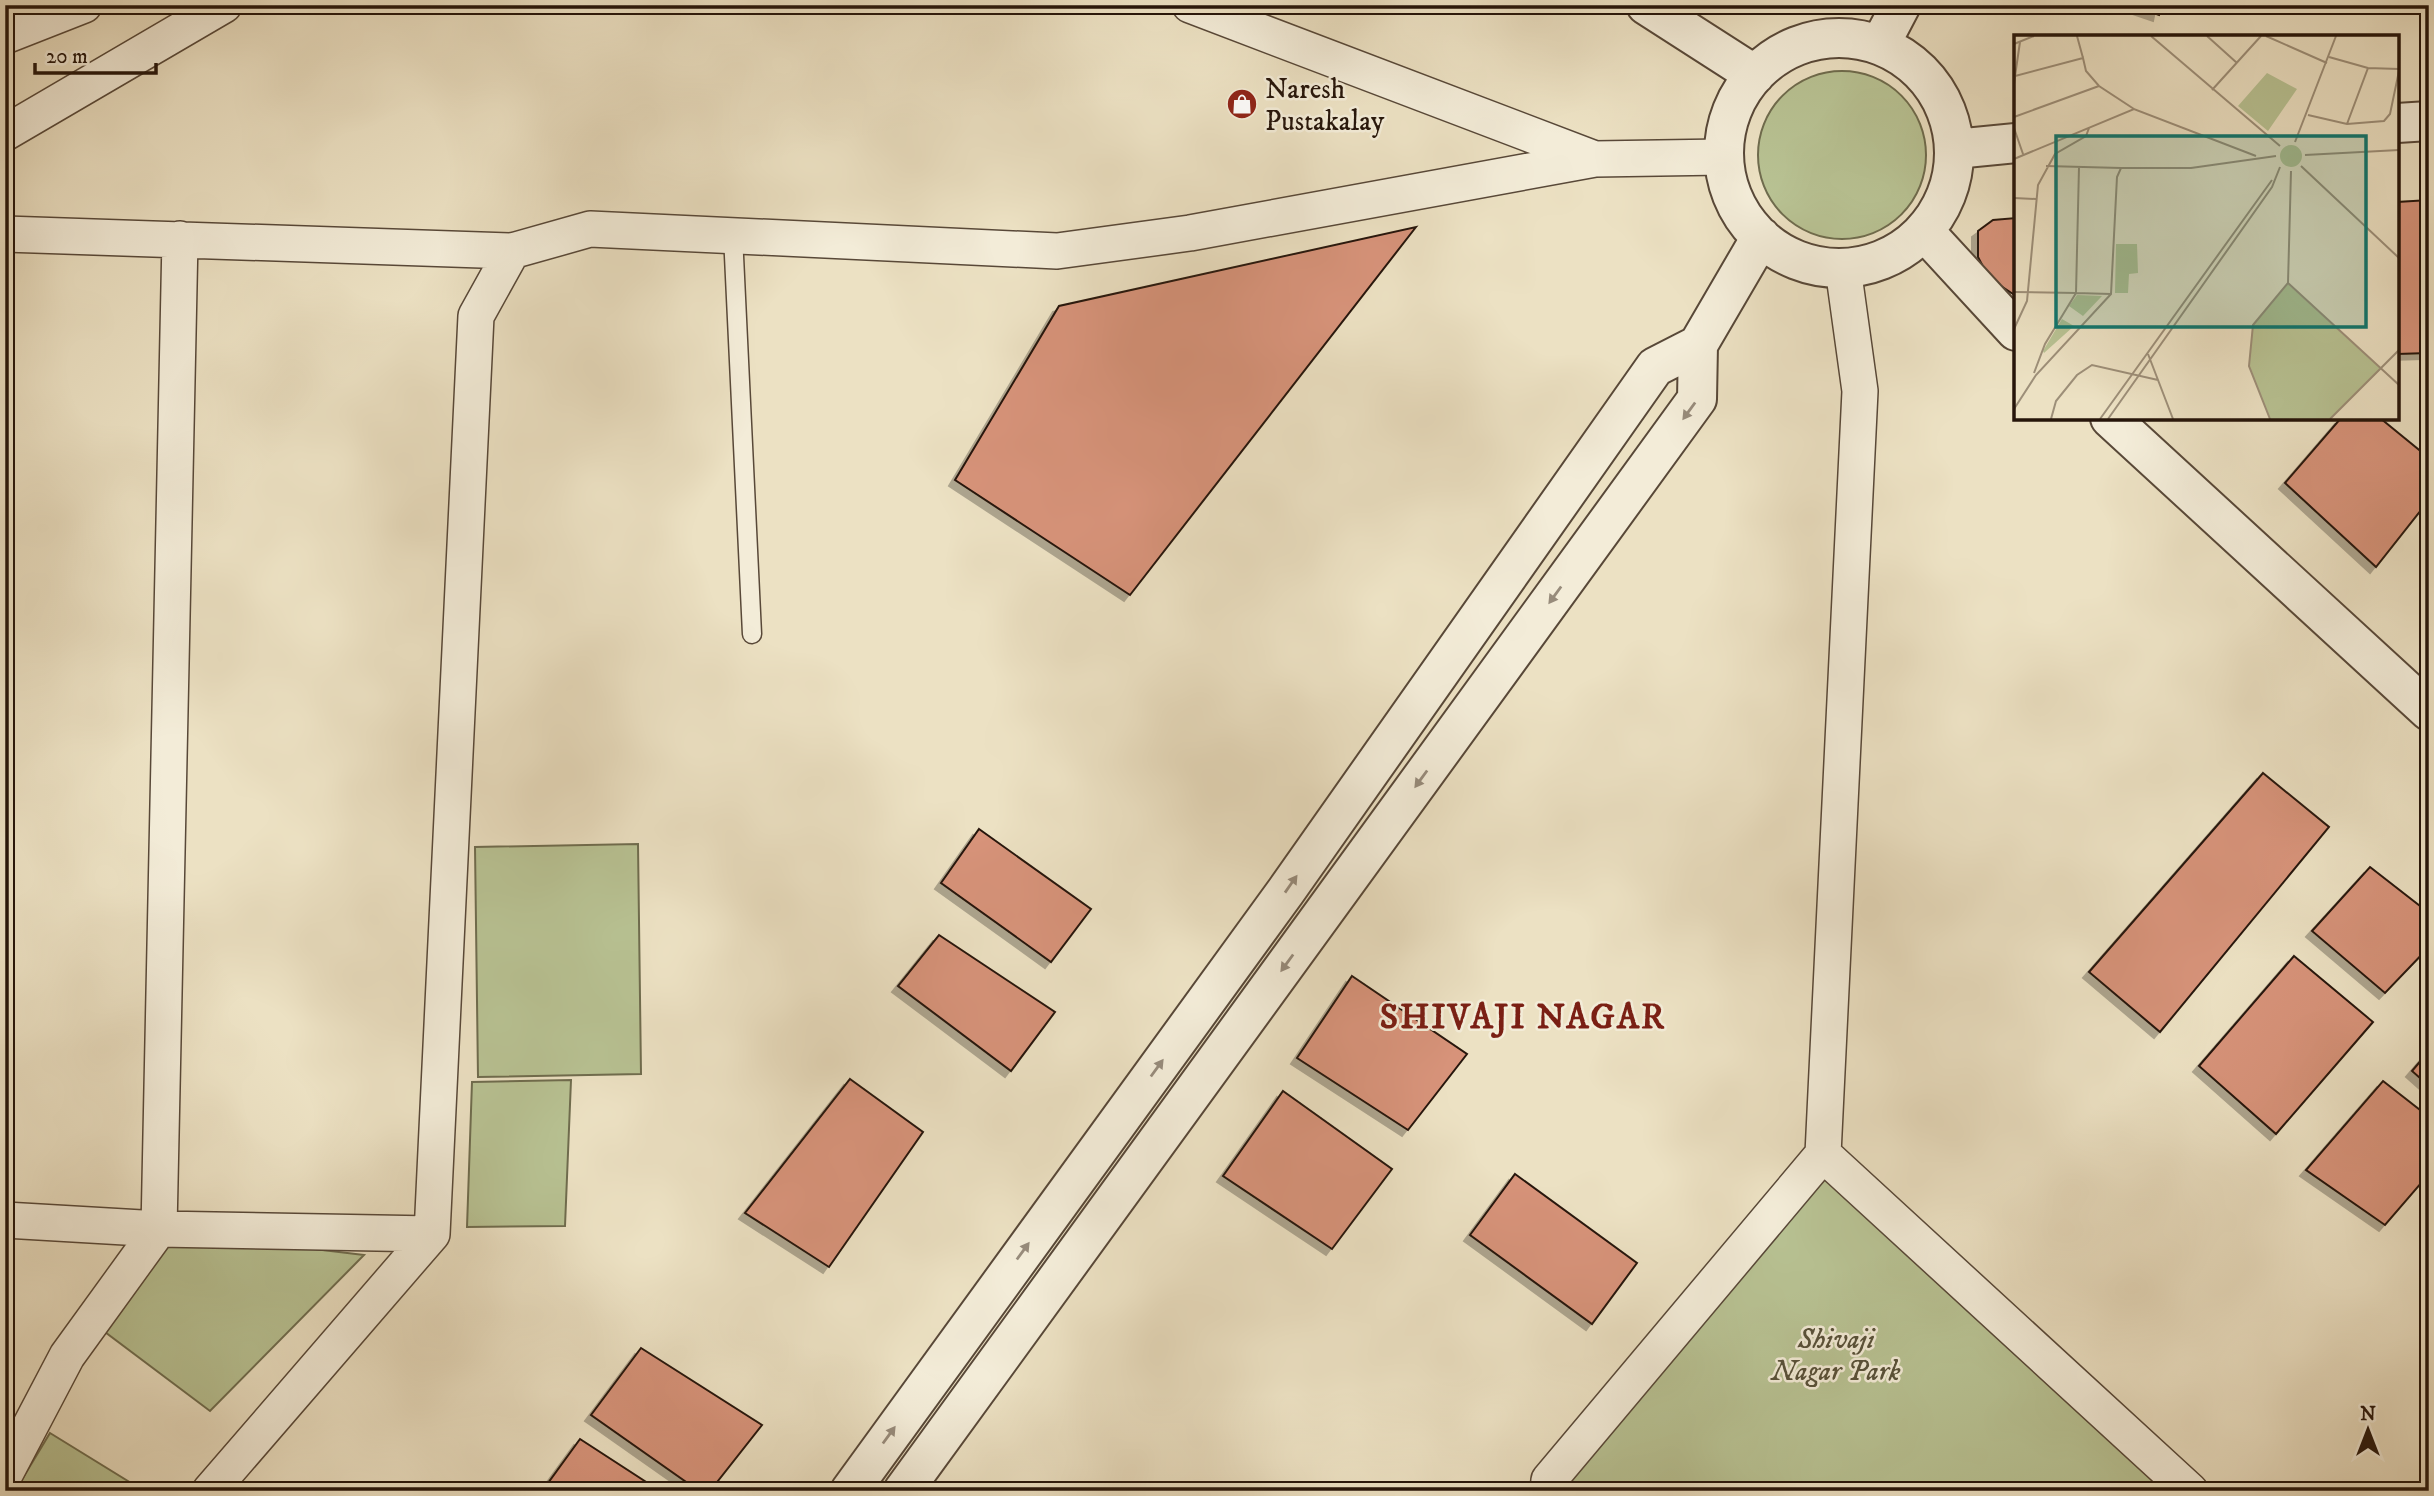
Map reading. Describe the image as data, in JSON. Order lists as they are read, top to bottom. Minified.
{"districts":["SHIVAJI NAGAR"],"parks":["Shivaji Nagar Park"],"places":{"shop":["Naresh Pustakalay"]},"scale_bar":"20 m","north":"top"}
